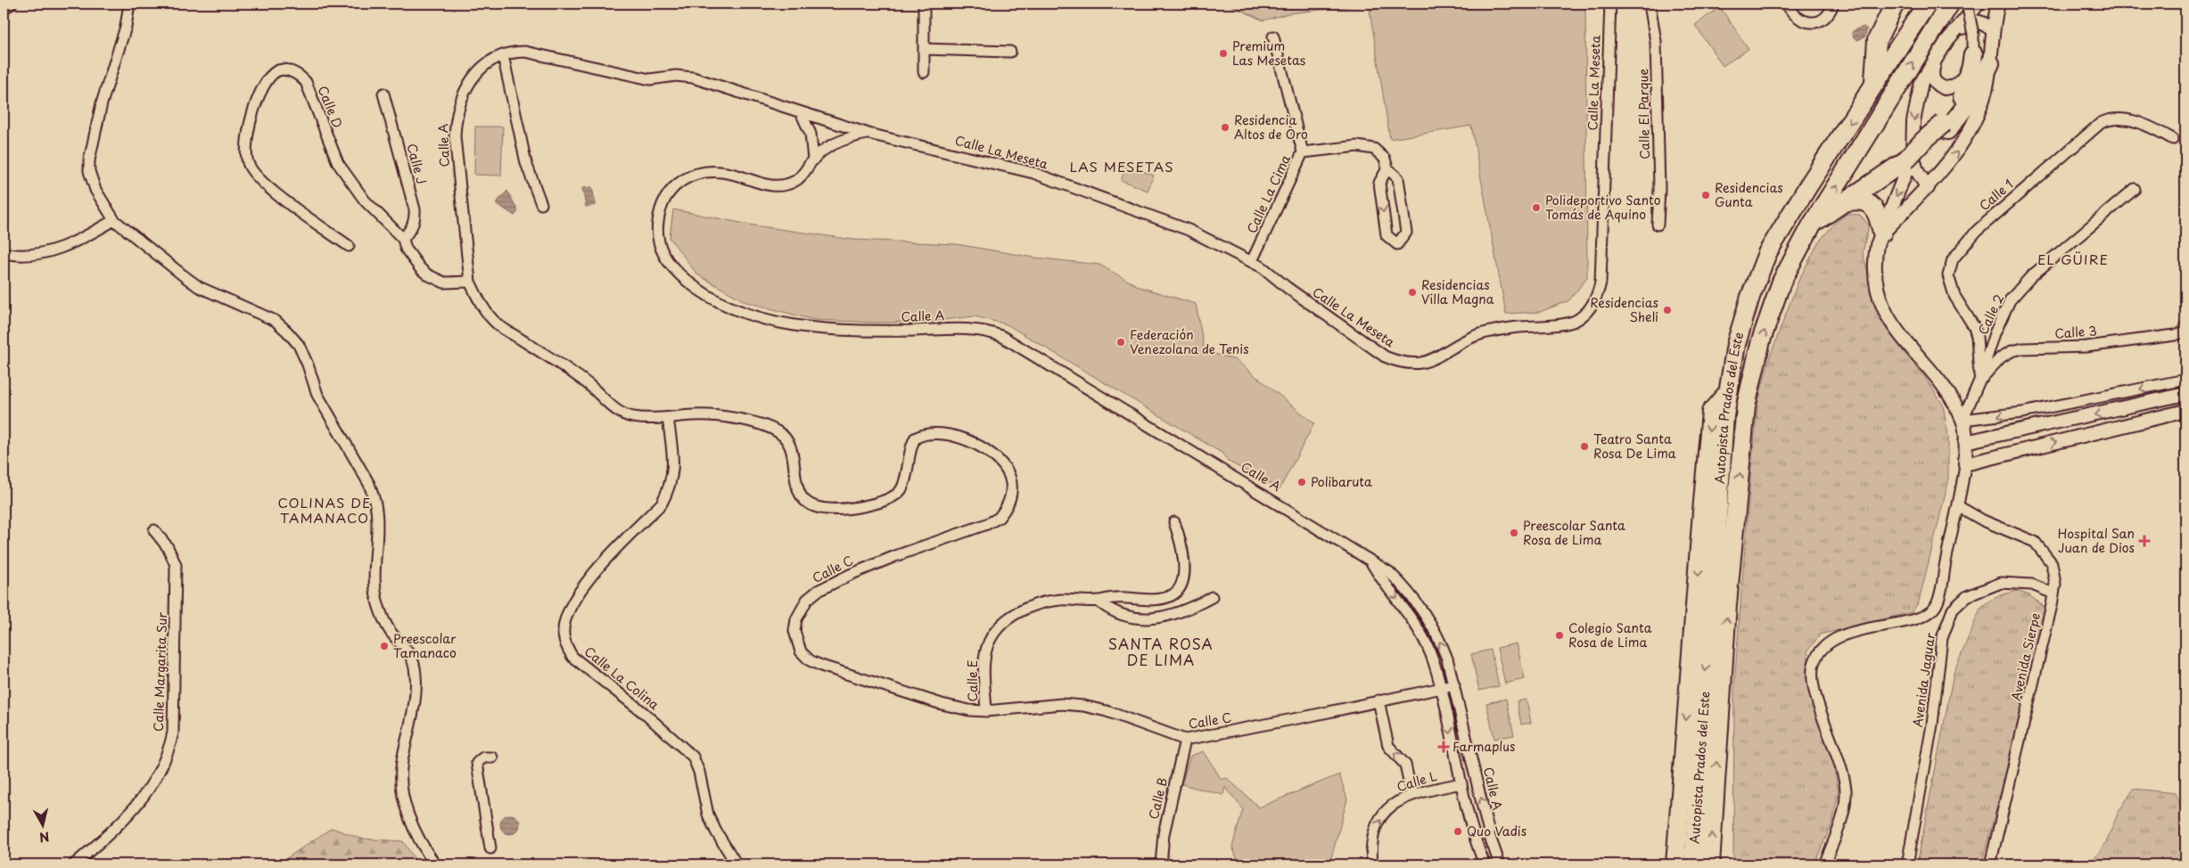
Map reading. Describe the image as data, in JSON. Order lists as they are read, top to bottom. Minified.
{"streets":{"highway":["Autopista Prados del Este"],"street":["Calle La Meseta","Calle D","Calle El Parque","Calle A","Calle J","Calle La Cima","Calle 1","Calle 2","Calle 3","Calle C","Avenida Sierpe","Calle Margarita Sur","Calle La Colina","Avenida Jaguar","Calle E","Calle L","Calle B"]},"crossings":[["Calle La Meseta","Calle A"],["Calle La Meseta","Calle La Cima"],["Calle D","Calle A"],["Calle D","Calle J"],["Calle A","Calle C"],["Calle A","Calle La Colina"],["Calle A","Calle L"],["Calle 1","Calle 2"],["Calle 1","Calle 3"],["Calle 2","Calle 3"],["Calle C","Calle La Colina"],["Calle C","Calle E"],["Calle C","Calle B"],["Avenida Sierpe","Avenida Jaguar"]],"one_way":["Calle L"],"districts":["LAS MESETAS","EL GÜIRE","COLINAS DE TAMANACO","SANTA ROSA DE LIMA"],"places":{"other":["Premium Las Mesetas","Residencia Altos de Oro","Residencias Gunta","Polideportivo Santo Tomás de Aquino","Residencias Villa Magna","Residencias Sheli","Federación Venezolana de Tenis","Teatro Santa Rosa De Lima","Polibaruta","Preescolar Santa Rosa de Lima","Colegio Santa Rosa de Lima","Preescolar Tamanaco","Quo Vadis"],"health":["Hospital San Juan de Dios","Farmaplus"]},"north":"bottom"}
